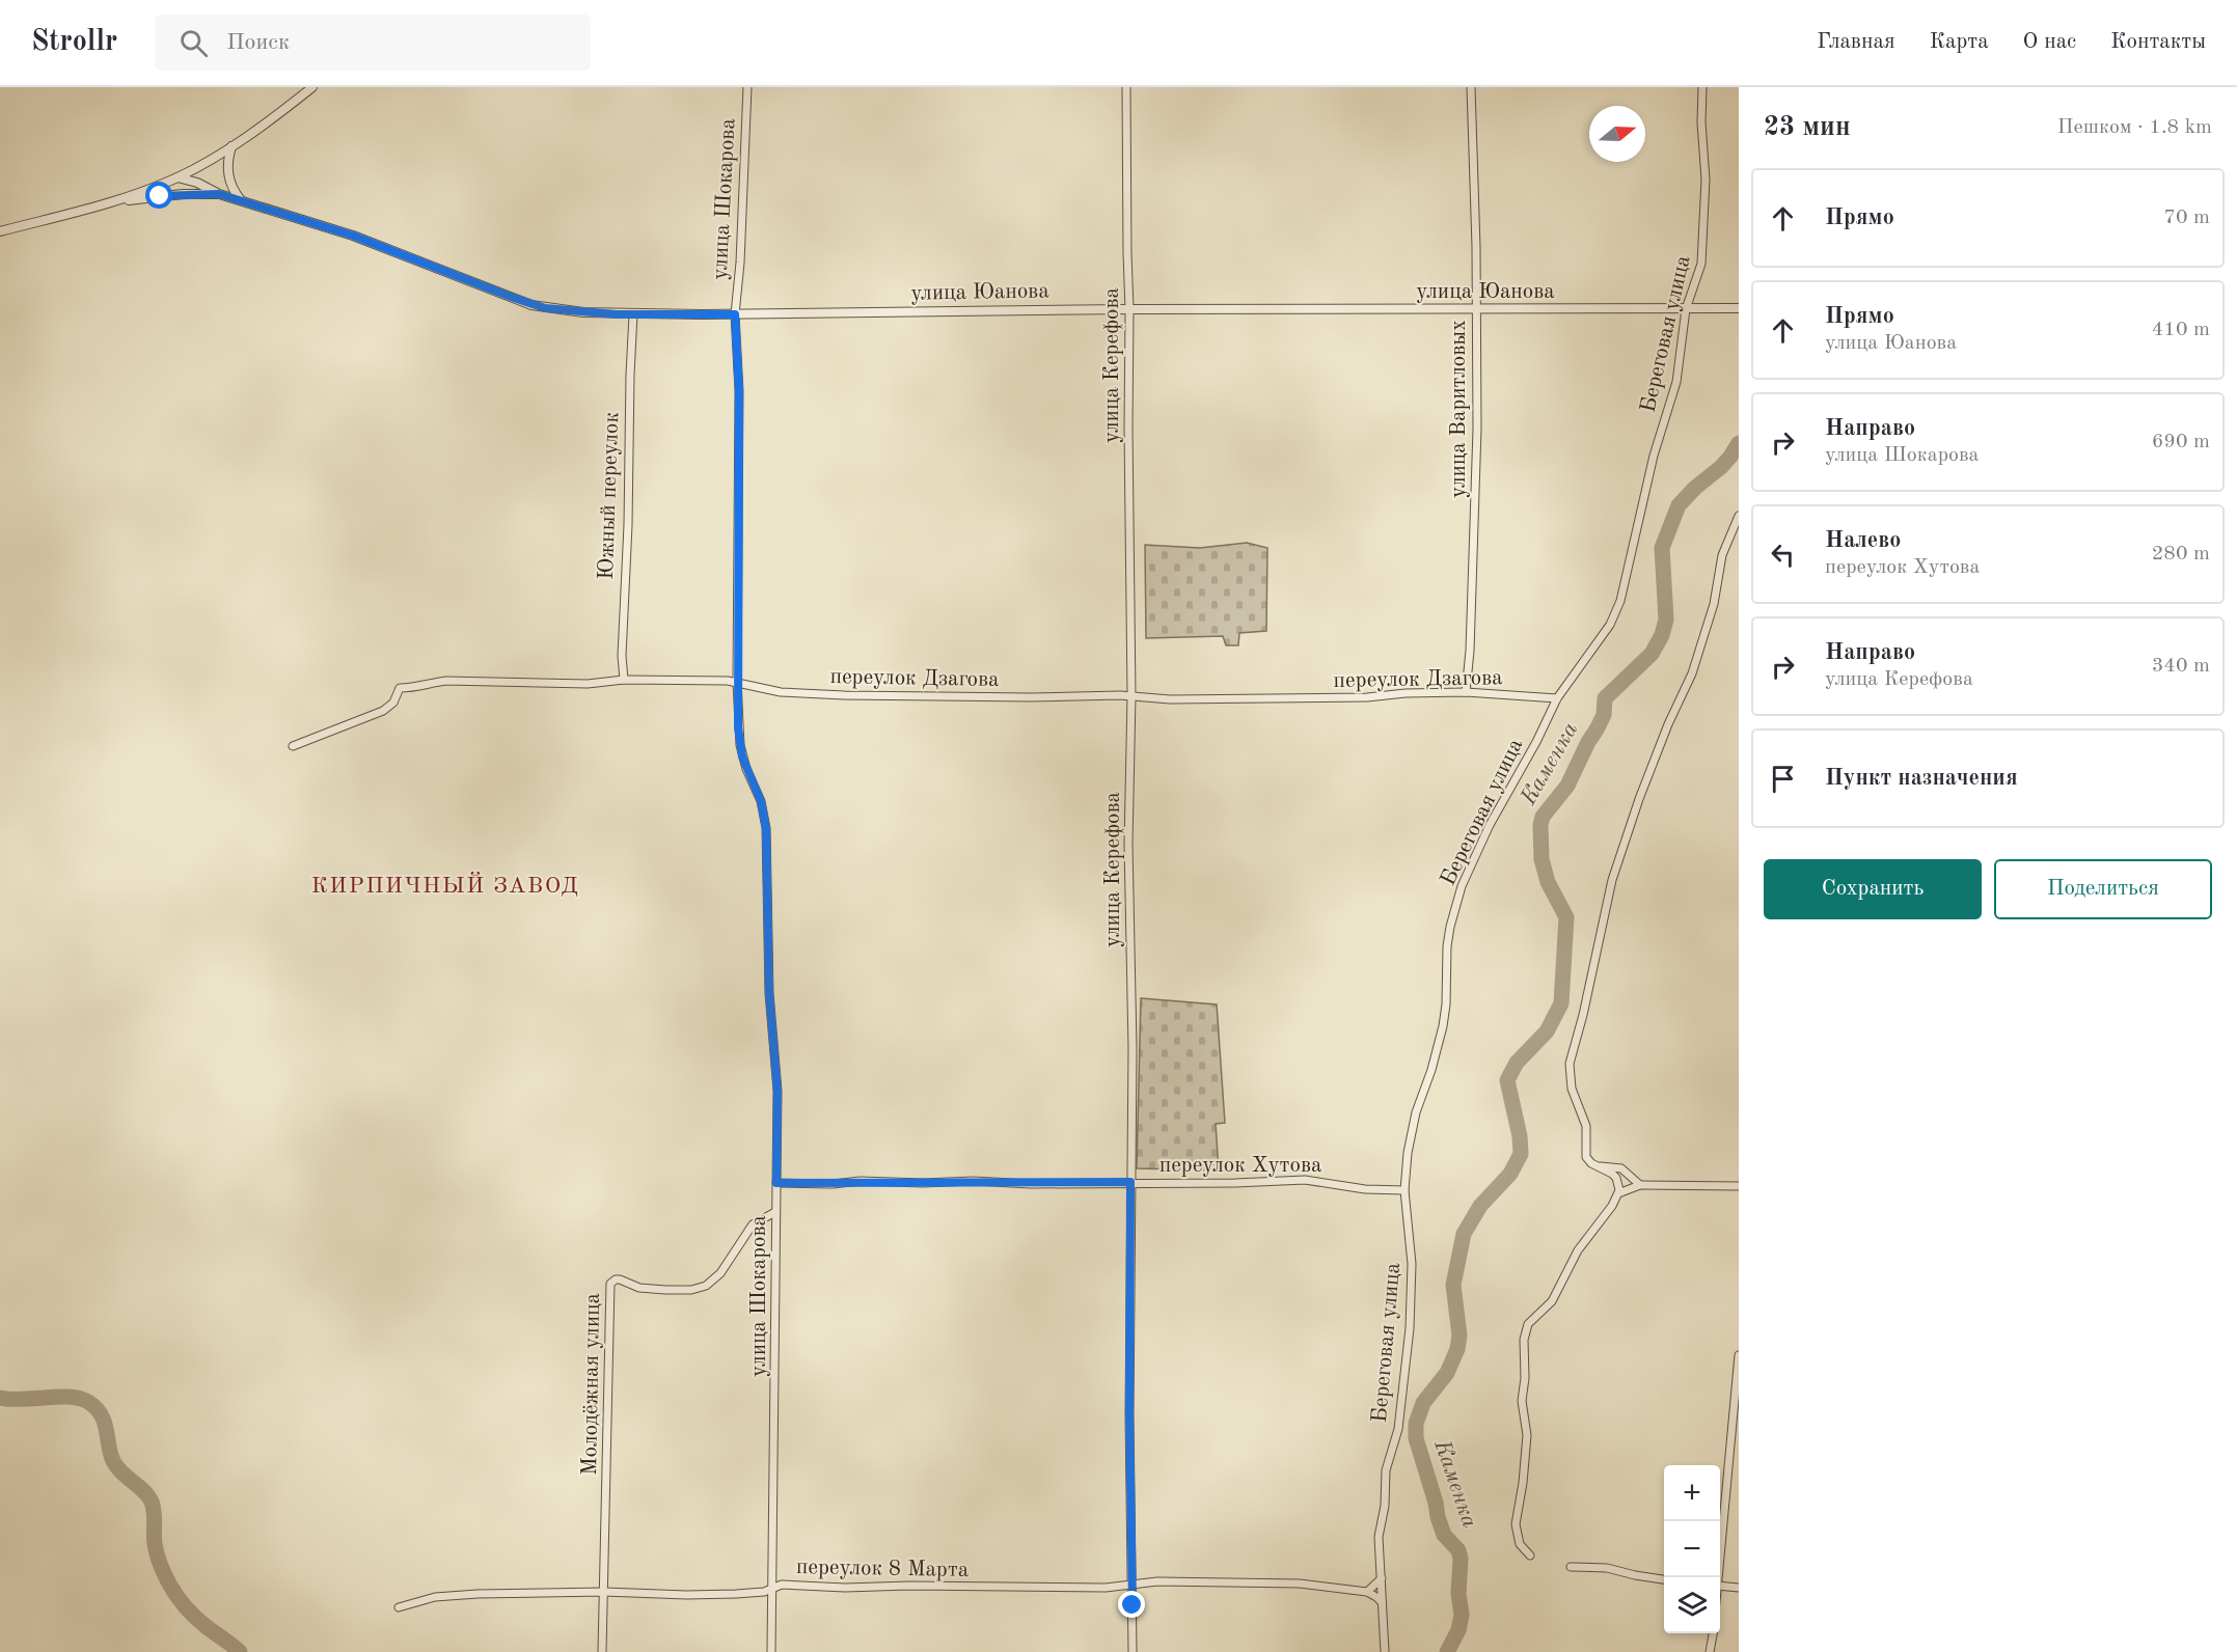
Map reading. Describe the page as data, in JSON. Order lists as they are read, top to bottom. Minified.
{"streets":{"street":["улица Шокарова","улица Юанова","Береговая улица","улица Керефова","улица Варитловых","Южный переулок","переулок Дзагова","переулок Хутова","Молодёжная улица","переулок 8 Марта"]},"crossings":[["улица Шокарова","улица Юанова"],["улица Шокарова","переулок Дзагова"],["улица Шокарова","переулок Хутова"],["улица Шокарова","Молодёжная улица"],["улица Шокарова","переулок 8 Марта"],["улица Юанова","Береговая улица"],["улица Юанова","улица Керефова"],["улица Юанова","улица Варитловых"],["улица Юанова","Южный переулок"],["Береговая улица","переулок Дзагова"],["Береговая улица","переулок Хутова"],["улица Керефова","переулок Дзагова"],["улица Керефова","переулок Хутова"],["улица Керефова","переулок 8 Марта"],["улица Варитловых","переулок Дзагова"],["Южный переулок","переулок Дзагова"],["Молодёжная улица","переулок 8 Марта"]],"districts":["КИРПИЧНЫЙ ЗАВОД"],"water":["Каменка"],"north":"right","page":{"header":"Strollr","search":"Поиск","nav":["Главная","Карта","О нас","Контакты"],"heading":["23 мин","Пешком · 1.8 km"],"list":[["Прямо","70 m"],["Прямо","улица Юанова","410 m"],["Направо","улица Шокарова","690 m"],["Налево","переулок Хутова","280 m"],["Направо","улица Керефова","340 m"],"Пункт назначения"],"buttons":["Сохранить","Поделиться"],"map_buttons":["+","−"]}}
